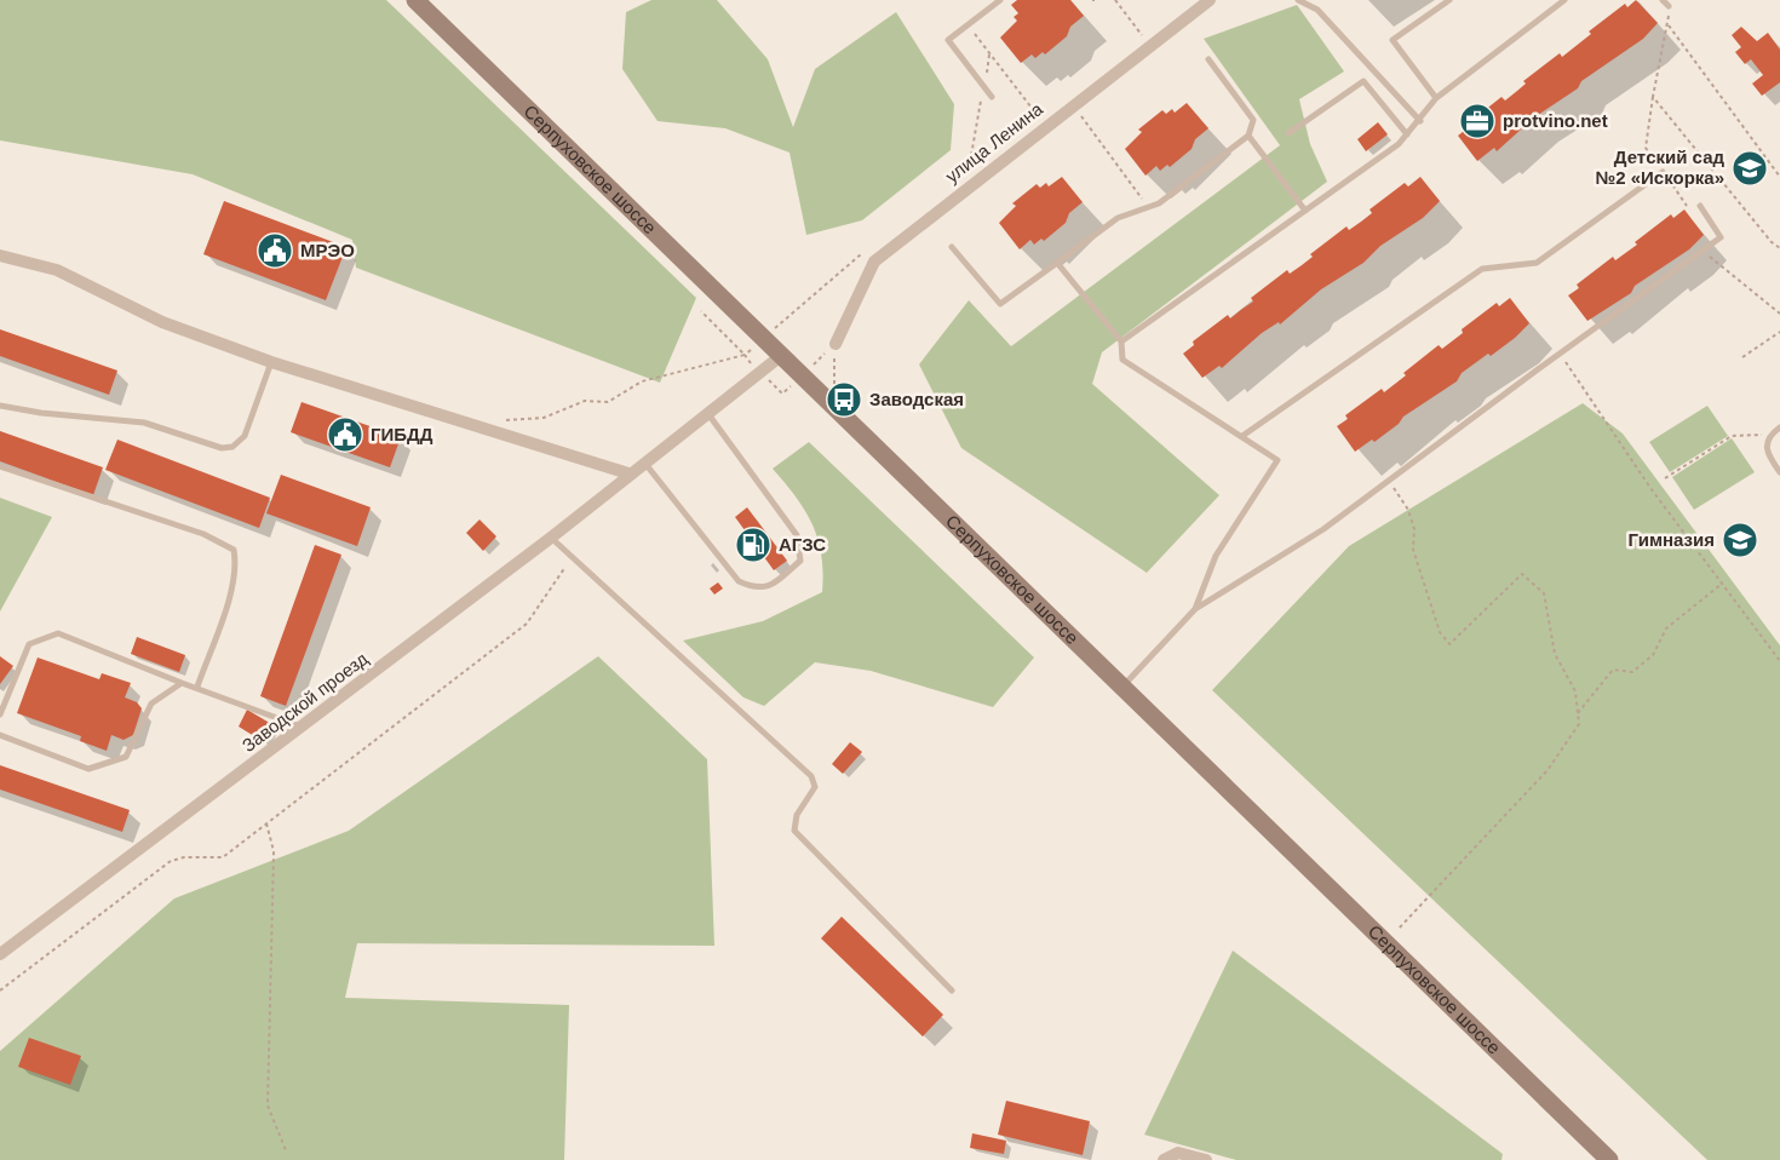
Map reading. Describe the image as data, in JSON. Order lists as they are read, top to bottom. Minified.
{"streets":{"main road":["Серпуховское шоссе"],"street":["улица Ленина","Заводской проезд"]},"crossings":[["Серпуховское шоссе","Заводской проезд"]],"places":{"office":["protvino.net"],"school or university":["Детcкий сад №2 «Искорка»","Гимназия"],"public building":["МРЭО","ГИБДД"],"bus stop":["Заводская"],"fuel station":["АГЗС"]}}
